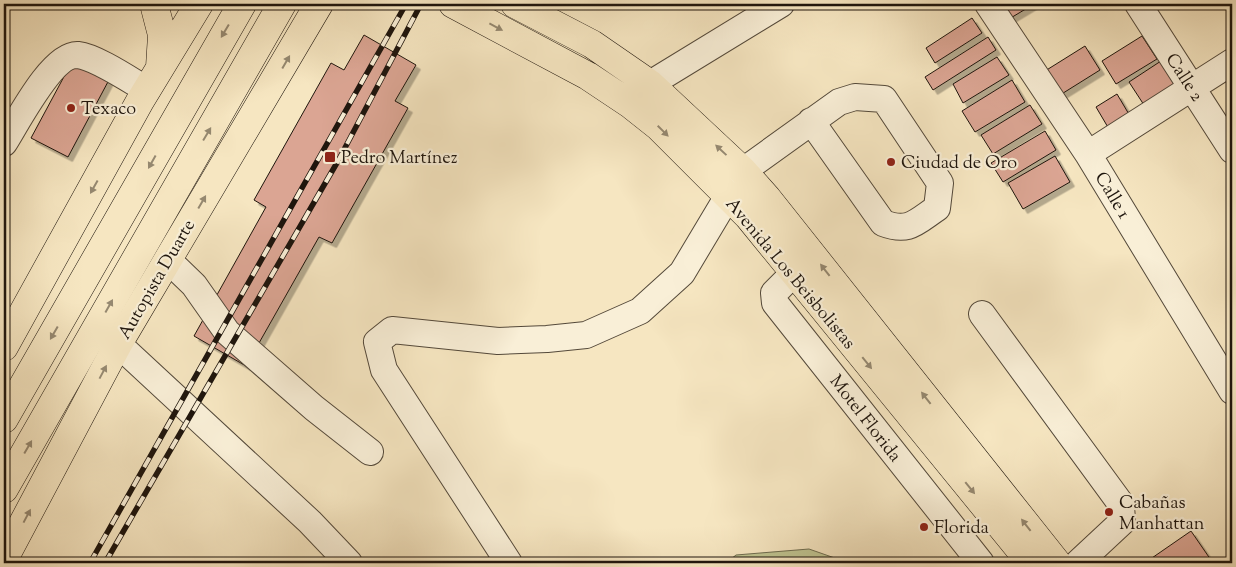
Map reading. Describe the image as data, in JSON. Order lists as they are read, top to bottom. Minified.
{"streets":{"main road":["Avenida Los Beisbolistas","Autopista Duarte"],"street":["Calle 2","Calle 1","Motel Florida"]},"crossings":[["Avenida Los Beisbolistas","Motel Florida"]],"places":{"other":["Texaco","Ciudad de Oro","Cabañas Manhattan","Florida"],"transit":["Pedro Martínez"]}}
